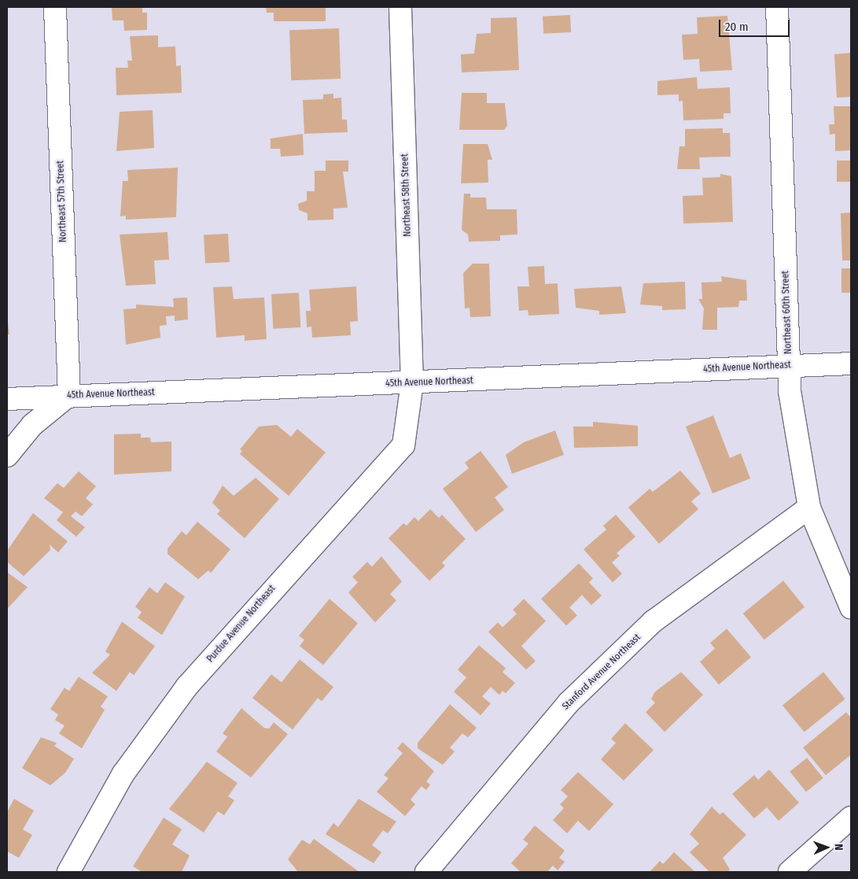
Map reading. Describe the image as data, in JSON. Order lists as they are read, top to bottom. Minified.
{"streets":{"street":["Northeast 58th Street","Northeast 57th Street","Northeast 60th Street","45th Avenue Northeast","Purdue Avenue Northeast","Stanford Avenue Northeast"]},"crossings":[["Northeast 58th Street","45th Avenue Northeast"],["Northeast 58th Street","Purdue Avenue Northeast"],["Northeast 57th Street","45th Avenue Northeast"],["Northeast 60th Street","45th Avenue Northeast"],["Northeast 60th Street","Stanford Avenue Northeast"],["45th Avenue Northeast","Purdue Avenue Northeast"]],"scale_bar":"20 m","north":"right"}
